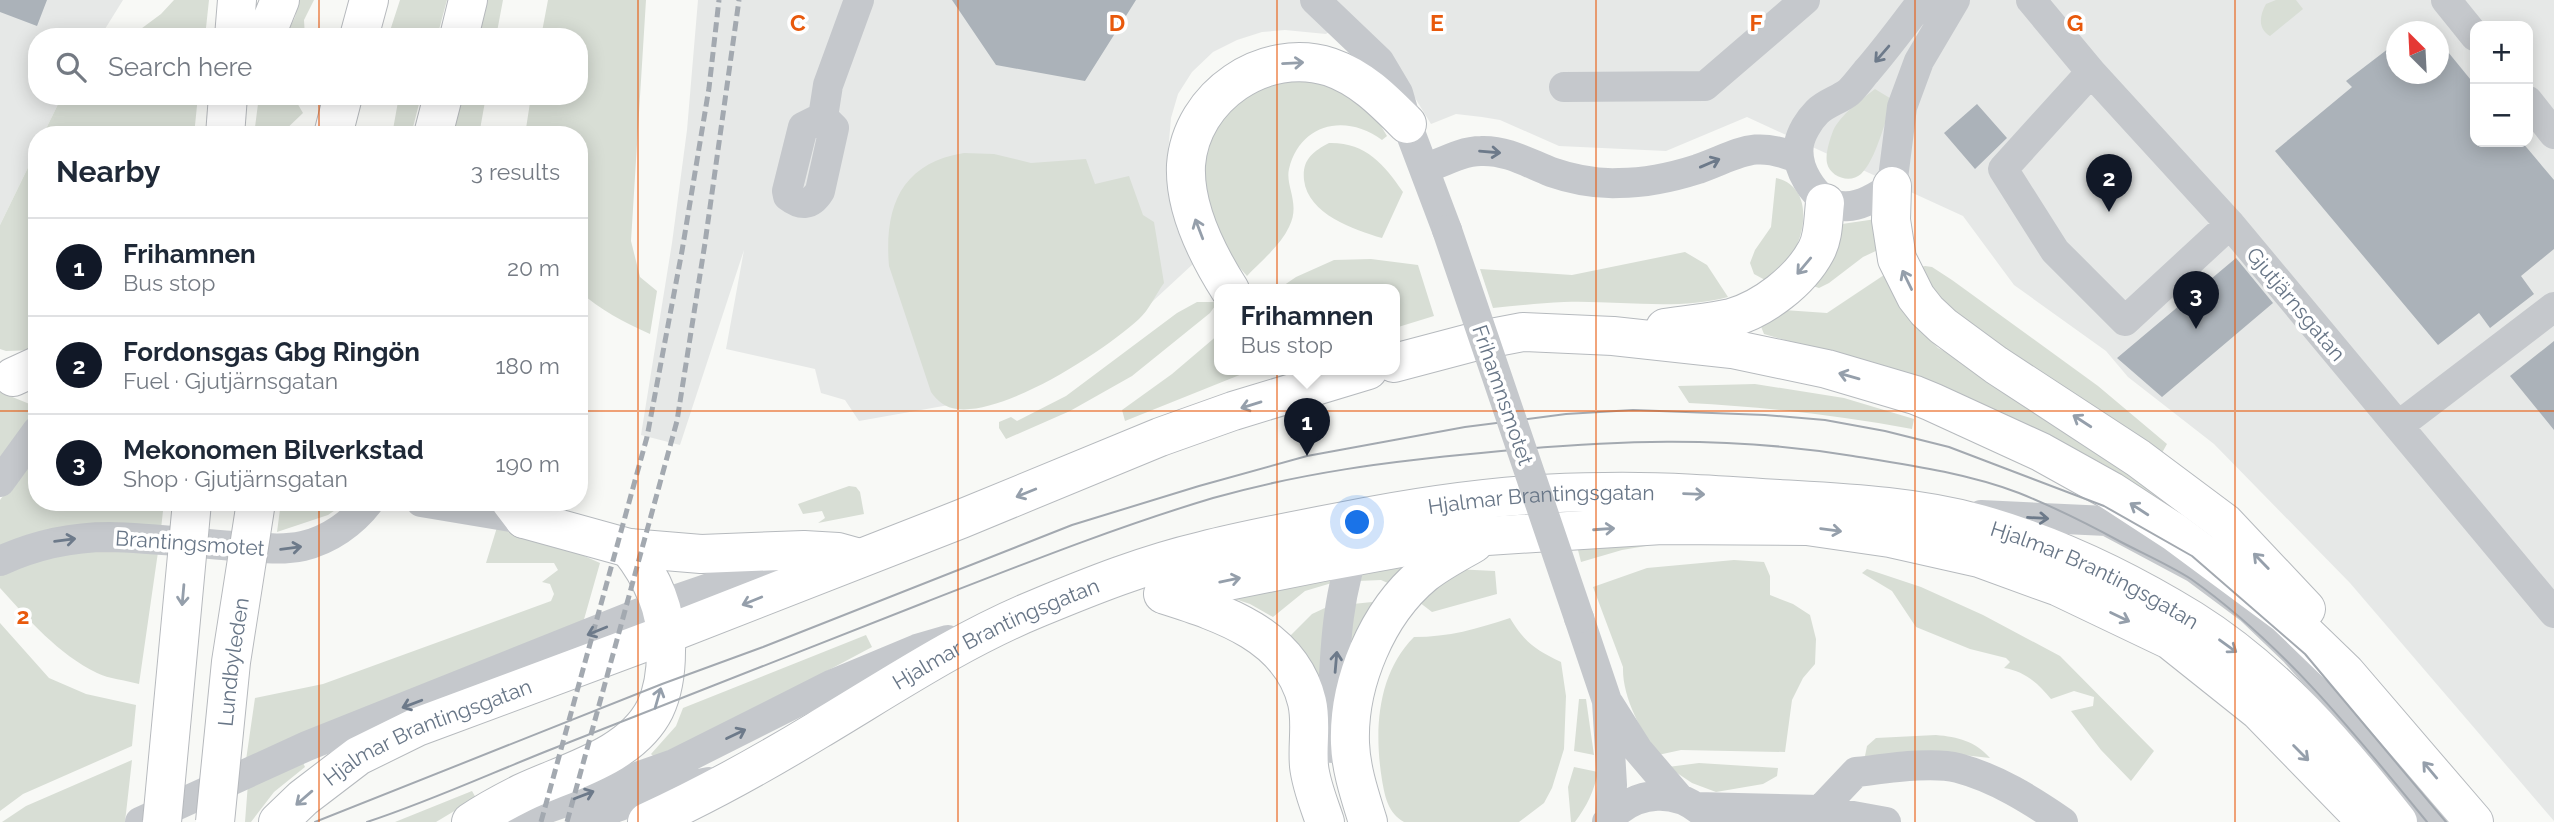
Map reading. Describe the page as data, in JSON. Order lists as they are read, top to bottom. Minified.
{"streets":{"main road":["Hjalmar Brantingsgatan","Lundbyleden"],"street":["Gjutjärnsgatan","Frihamnsmotet","Brantingsmotet"]},"north":"top left","page":{"map_buttons":["+","−"],"search":"Search here","heading":["Nearby","3 results"],"pins":["2","3","1"],"list":[{"mark":"1","name":"Frihamnen","note":"Bus stop","value":"20 m"},{"mark":"2","name":"Fordonsgas Gbg Ringön","note":"Fuel · Gjutjärnsgatan","value":"180 m"},{"mark":"3","name":"Mekonomen Bilverkstad","note":"Shop · Gjutjärnsgatan","value":"190 m"}],"popup":["Frihamnen","Bus stop"]},"grid":{"columns":["C","D","E","F","G"],"rows":["2"]}}
